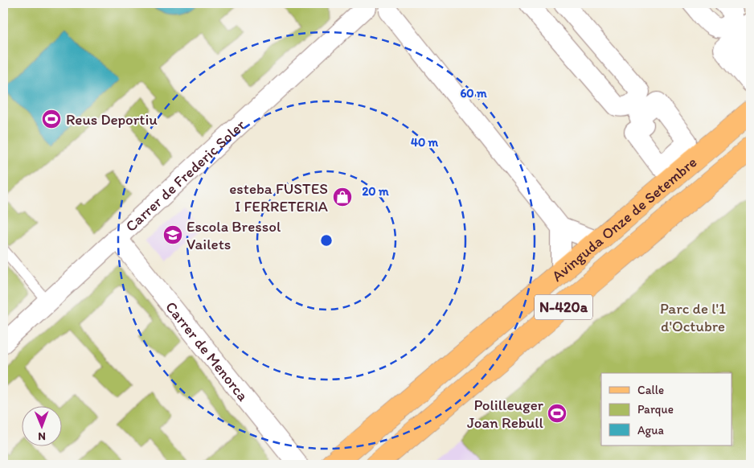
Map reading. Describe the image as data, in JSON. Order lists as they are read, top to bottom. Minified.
{"streets":{"main road":["Avinguda Onze de Setembre","N-420a"],"street":["Carrer de Frederic Soler","Carrer de Menorca"]},"crossings":[["Carrer de Frederic Soler","Carrer de Menorca"]],"parks":["Parc de l'1 d'Octubre"],"places":{"sports":["Reus Deportiu","Polilleuger Joan Rebull"],"shop":["esteba FUSTES I FERRETERIA"],"school or university":["Escola Bressol Vailets"]},"legend":["Calle","Parque","Agua"],"north":"bottom","rings":["60 m","40 m","20 m"]}
